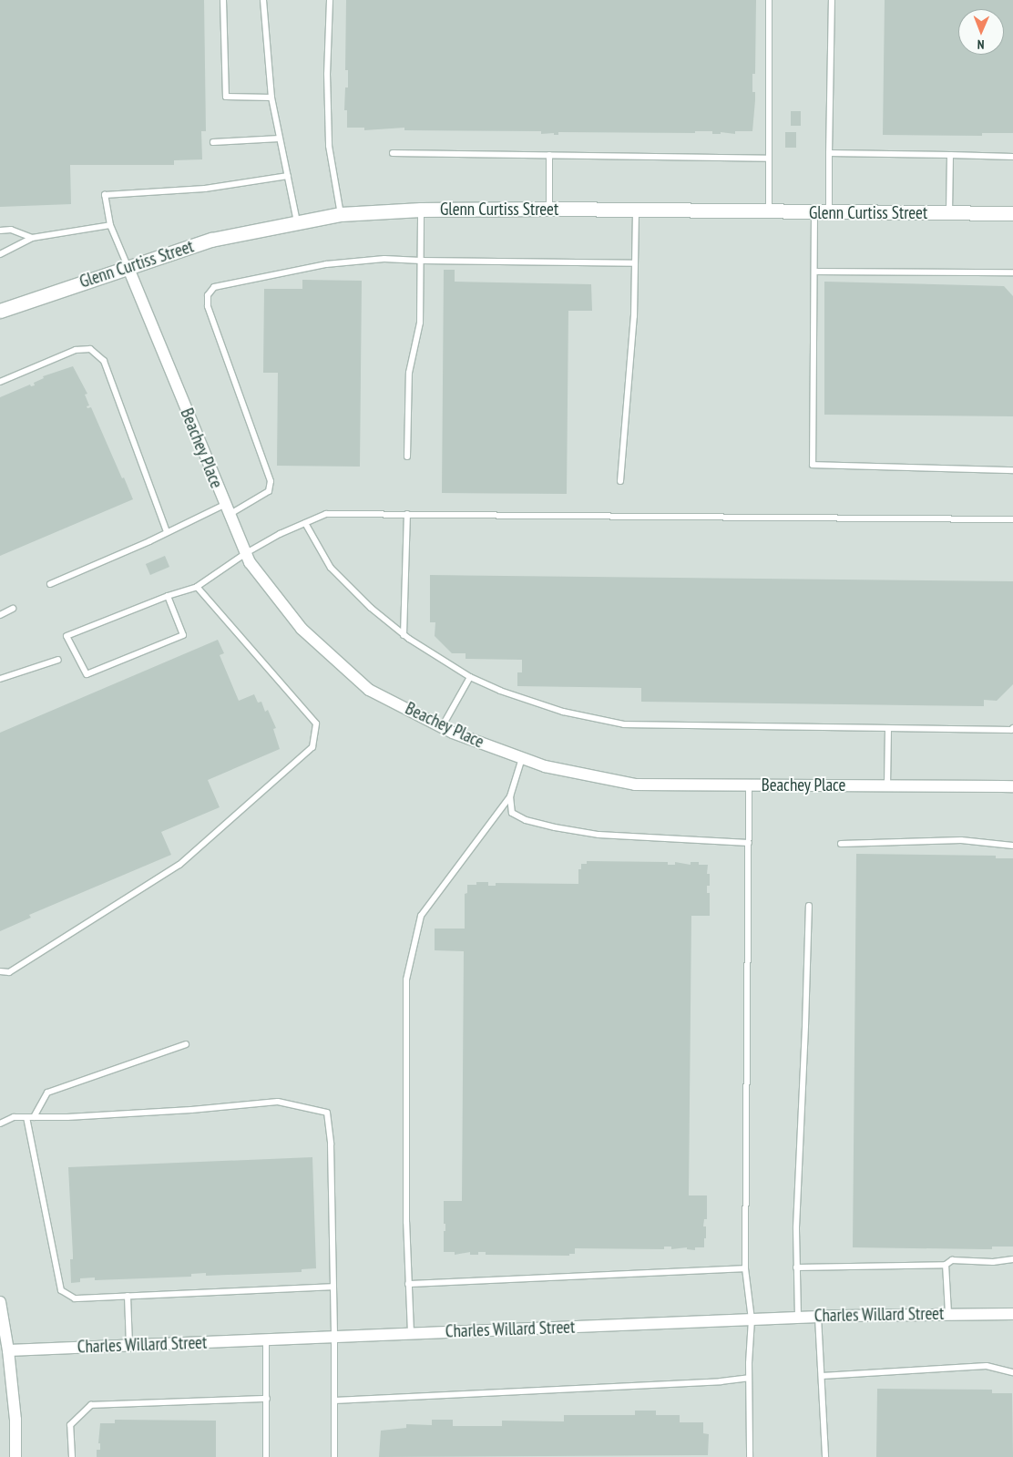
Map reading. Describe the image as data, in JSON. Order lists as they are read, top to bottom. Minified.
{"streets":{"street":["Glenn Curtiss Street","Beachey Place","Charles Willard Street"]},"crossings":[["Glenn Curtiss Street","Beachey Place"]],"north":"bottom"}
